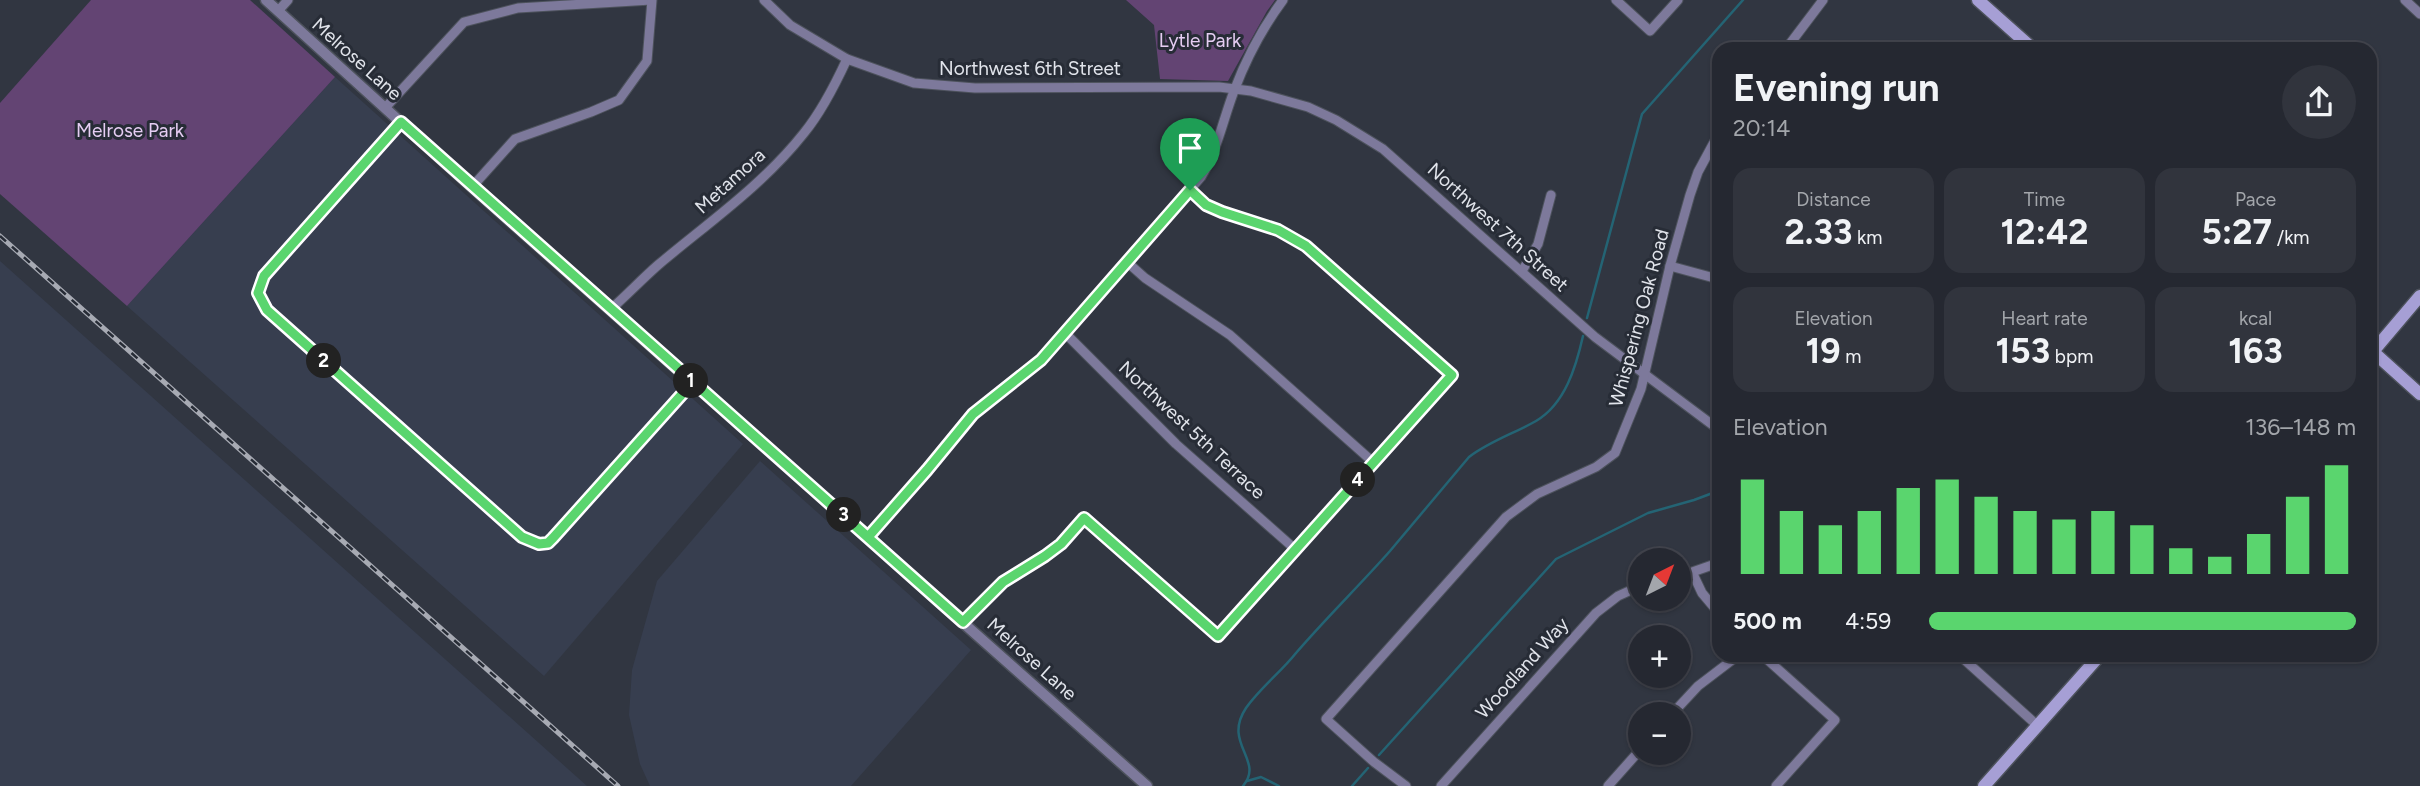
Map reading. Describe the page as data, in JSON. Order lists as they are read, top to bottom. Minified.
{"streets":{"street":["Melrose Lane","Northwest 6th Street","Metamora","Northwest 7th Street","Whispering Oak Road","Northwest 5th Terrace","Woodland Way"]},"crossings":[["Melrose Lane","Metamora"],["Northwest 6th Street","Metamora"],["Northwest 6th Street","Northwest 7th Street"],["Northwest 7th Street","Whispering Oak Road"]],"parks":["Lytle Park","Melrose Park"],"north":"top right","page":{"heading":["Evening run","20:14"],"stats":[["Distance","2.33 km"],["Time","12:42"],["Pace","5:27 /km"],["Elevation","19 m"],["Heart rate","153 bpm"],["kcal","163"]],"pins":["2","1","4","3"],"chart":["Elevation","136–148 m"],"map_buttons":["+","−"],"list":[{"name":"500 m","note":"4:59"}]}}
